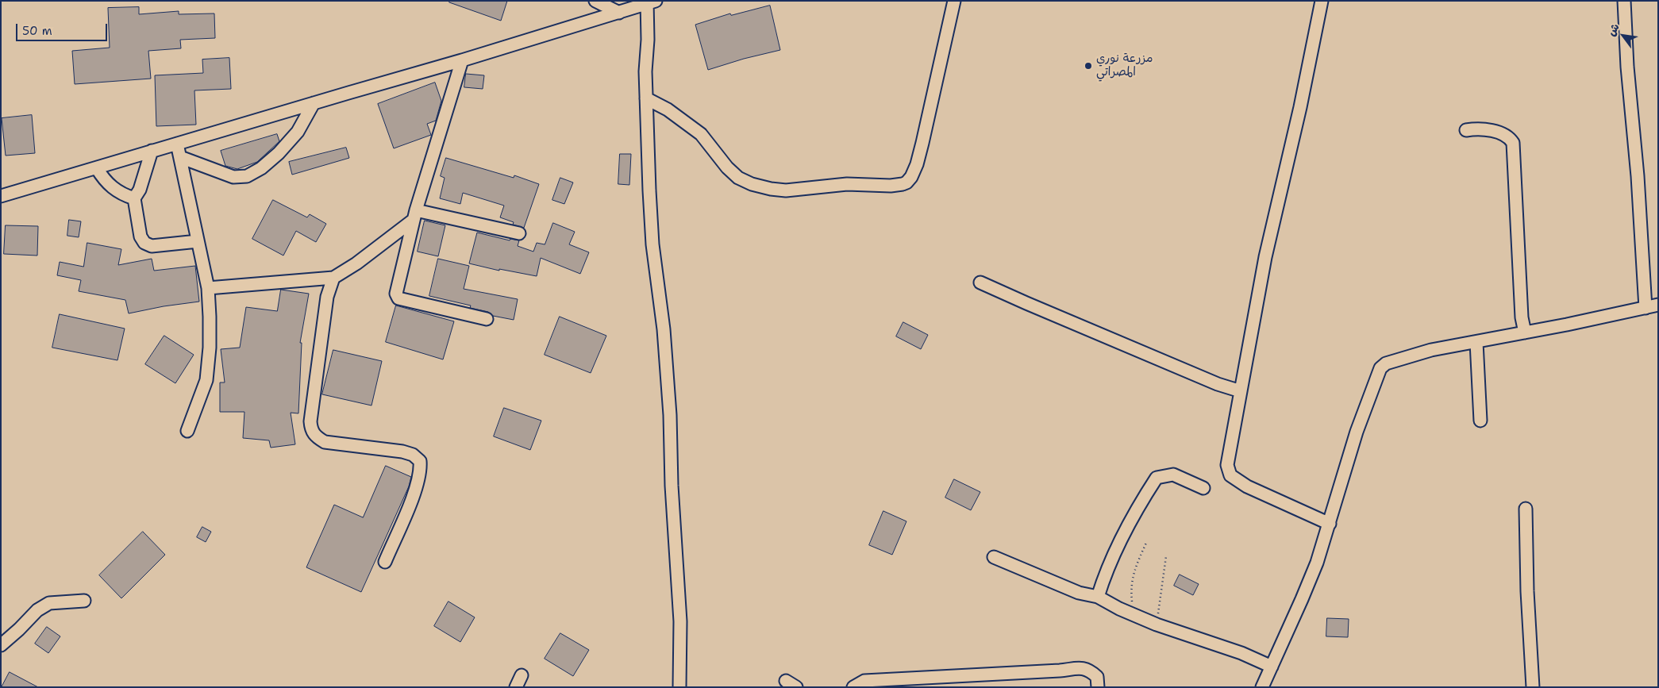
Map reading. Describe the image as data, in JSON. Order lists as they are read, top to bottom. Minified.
{"places":["مزرعة نوري المصراتي"],"scale_bar":"50 m","north":"top left"}
